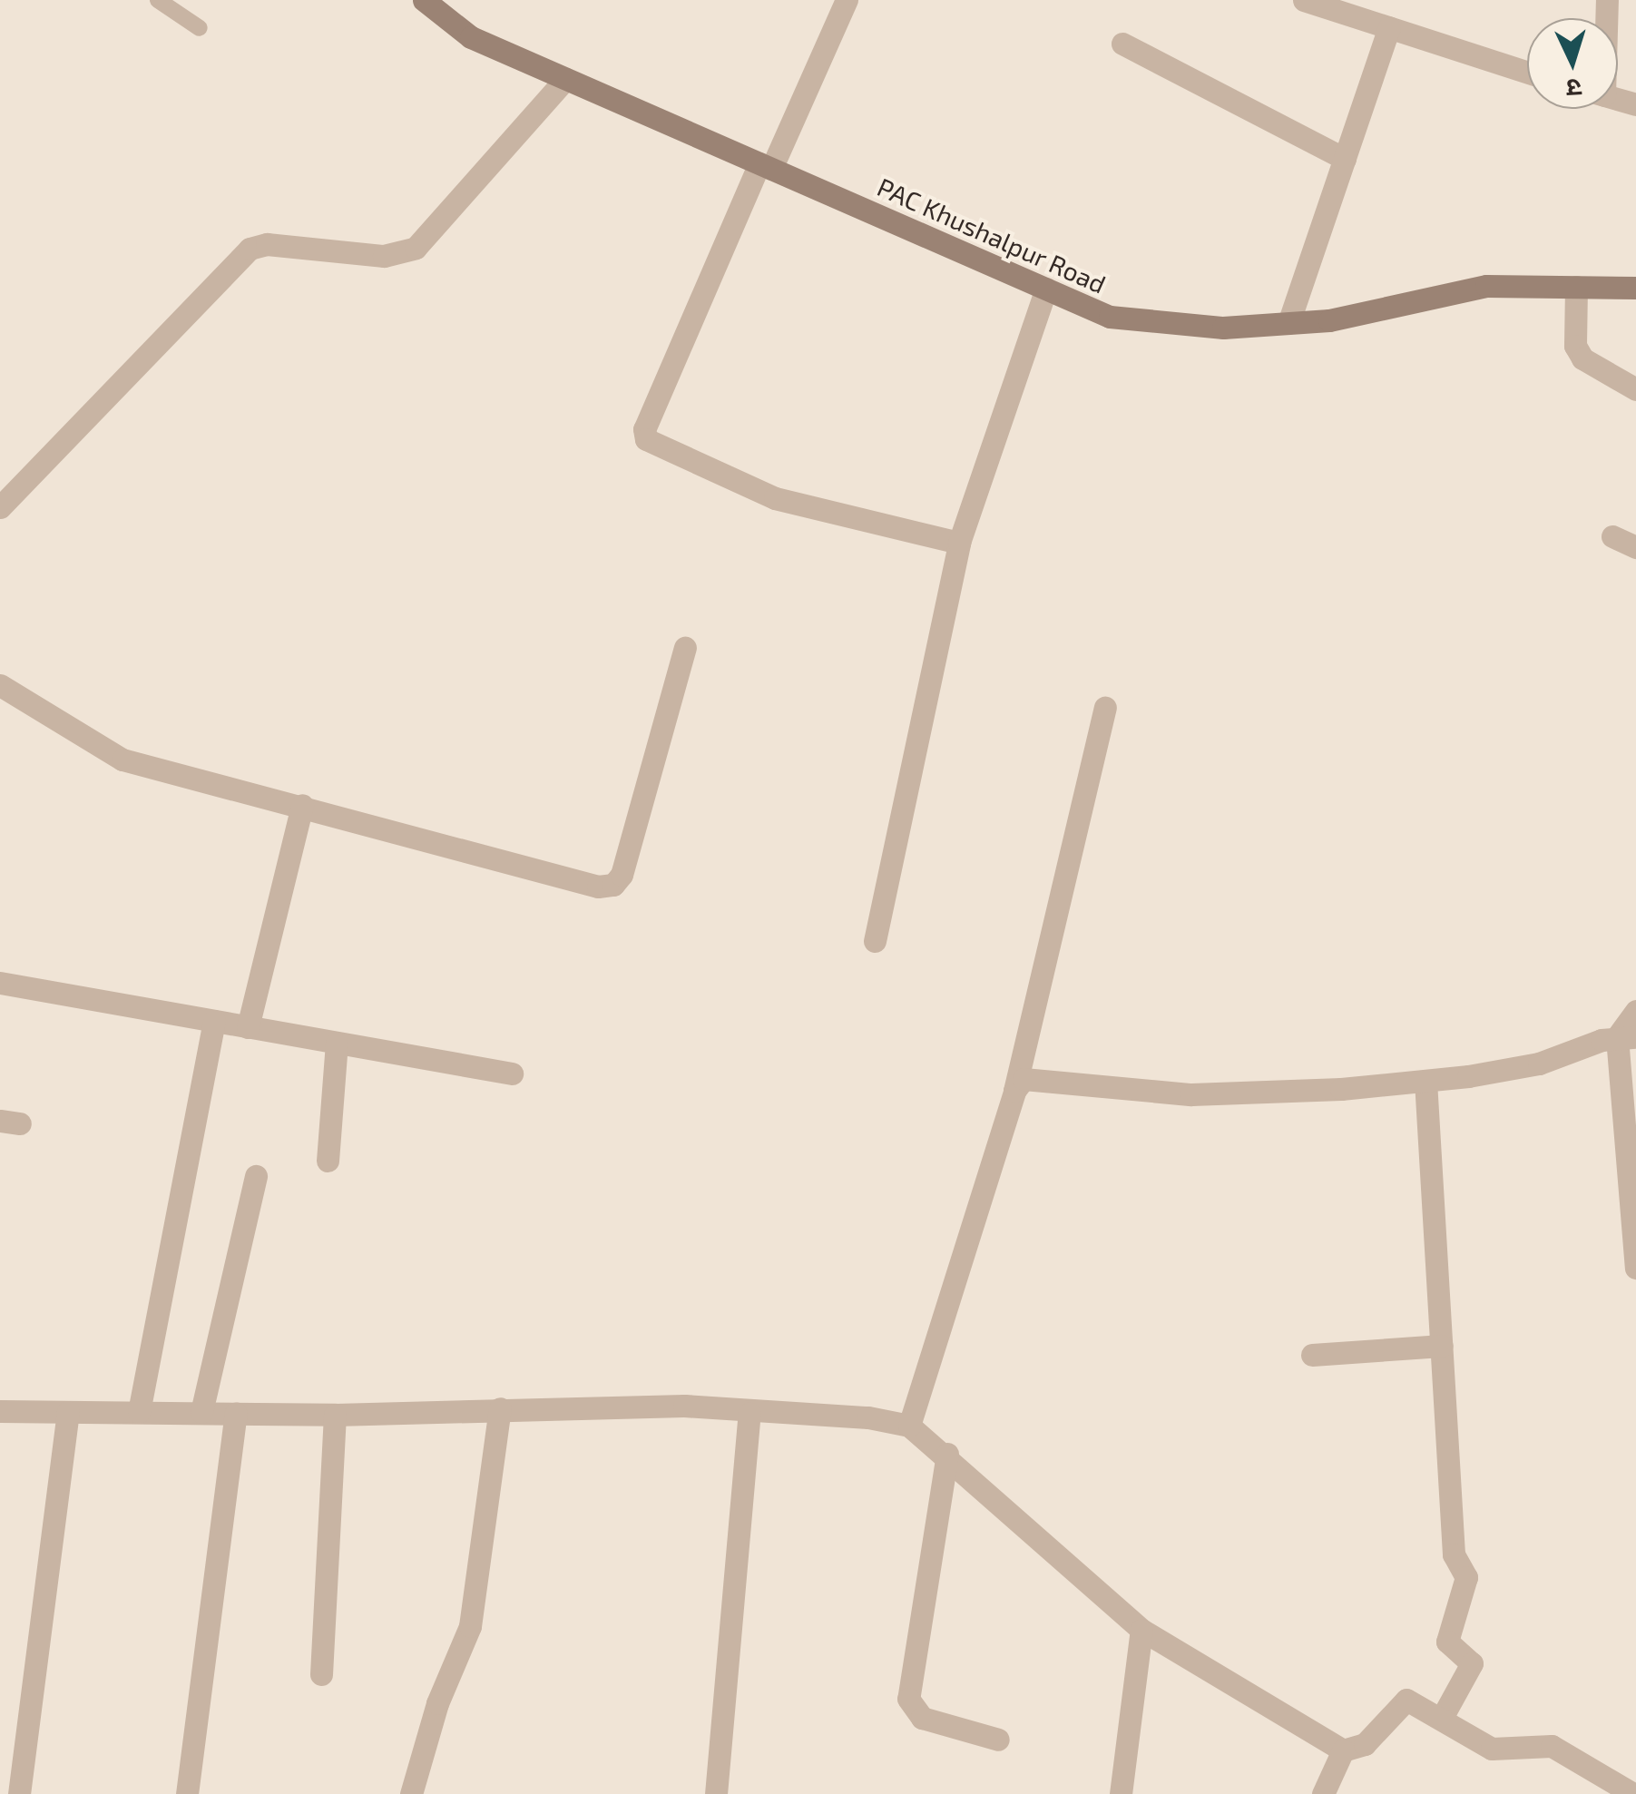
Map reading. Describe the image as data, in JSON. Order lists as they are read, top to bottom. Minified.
{"streets":{"main road":["PAC Khushalpur Road"]},"north":"bottom"}
